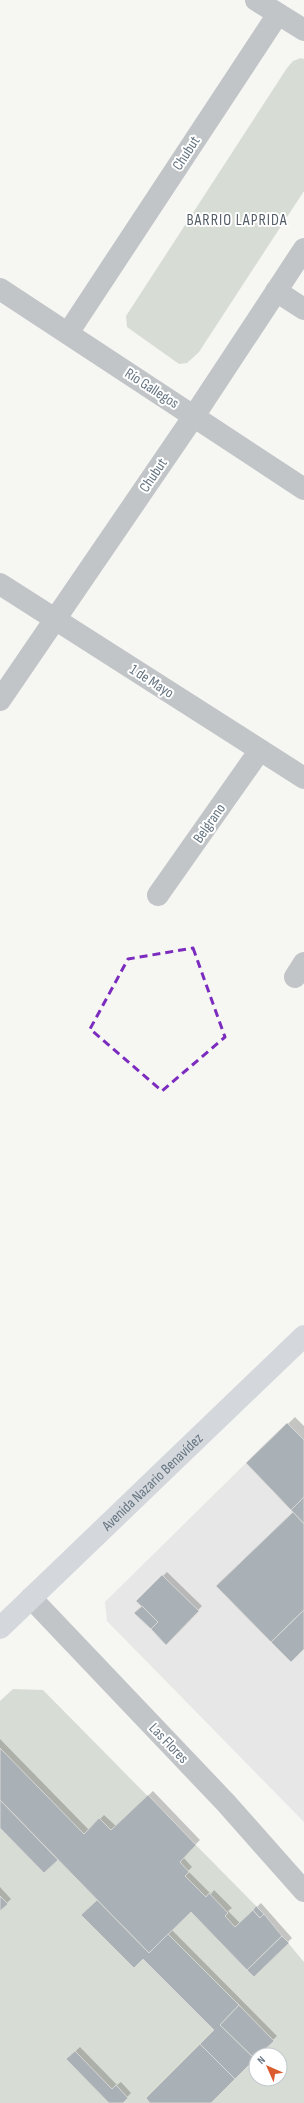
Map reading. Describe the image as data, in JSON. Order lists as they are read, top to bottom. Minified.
{"streets":{"main road":["Avenida Nazario Benavídez"],"street":["Chubut","Río Gallegos","1 de Mayo","Belgrano","Las Flores"]},"crossings":[["Chubut","Río Gallegos"],["Chubut","1 de Mayo"],["1 de Mayo","Belgrano"],["Avenida Nazario Benavídez","Las Flores"]],"districts":["BARRIO LAPRIDA"],"north":"top left"}
